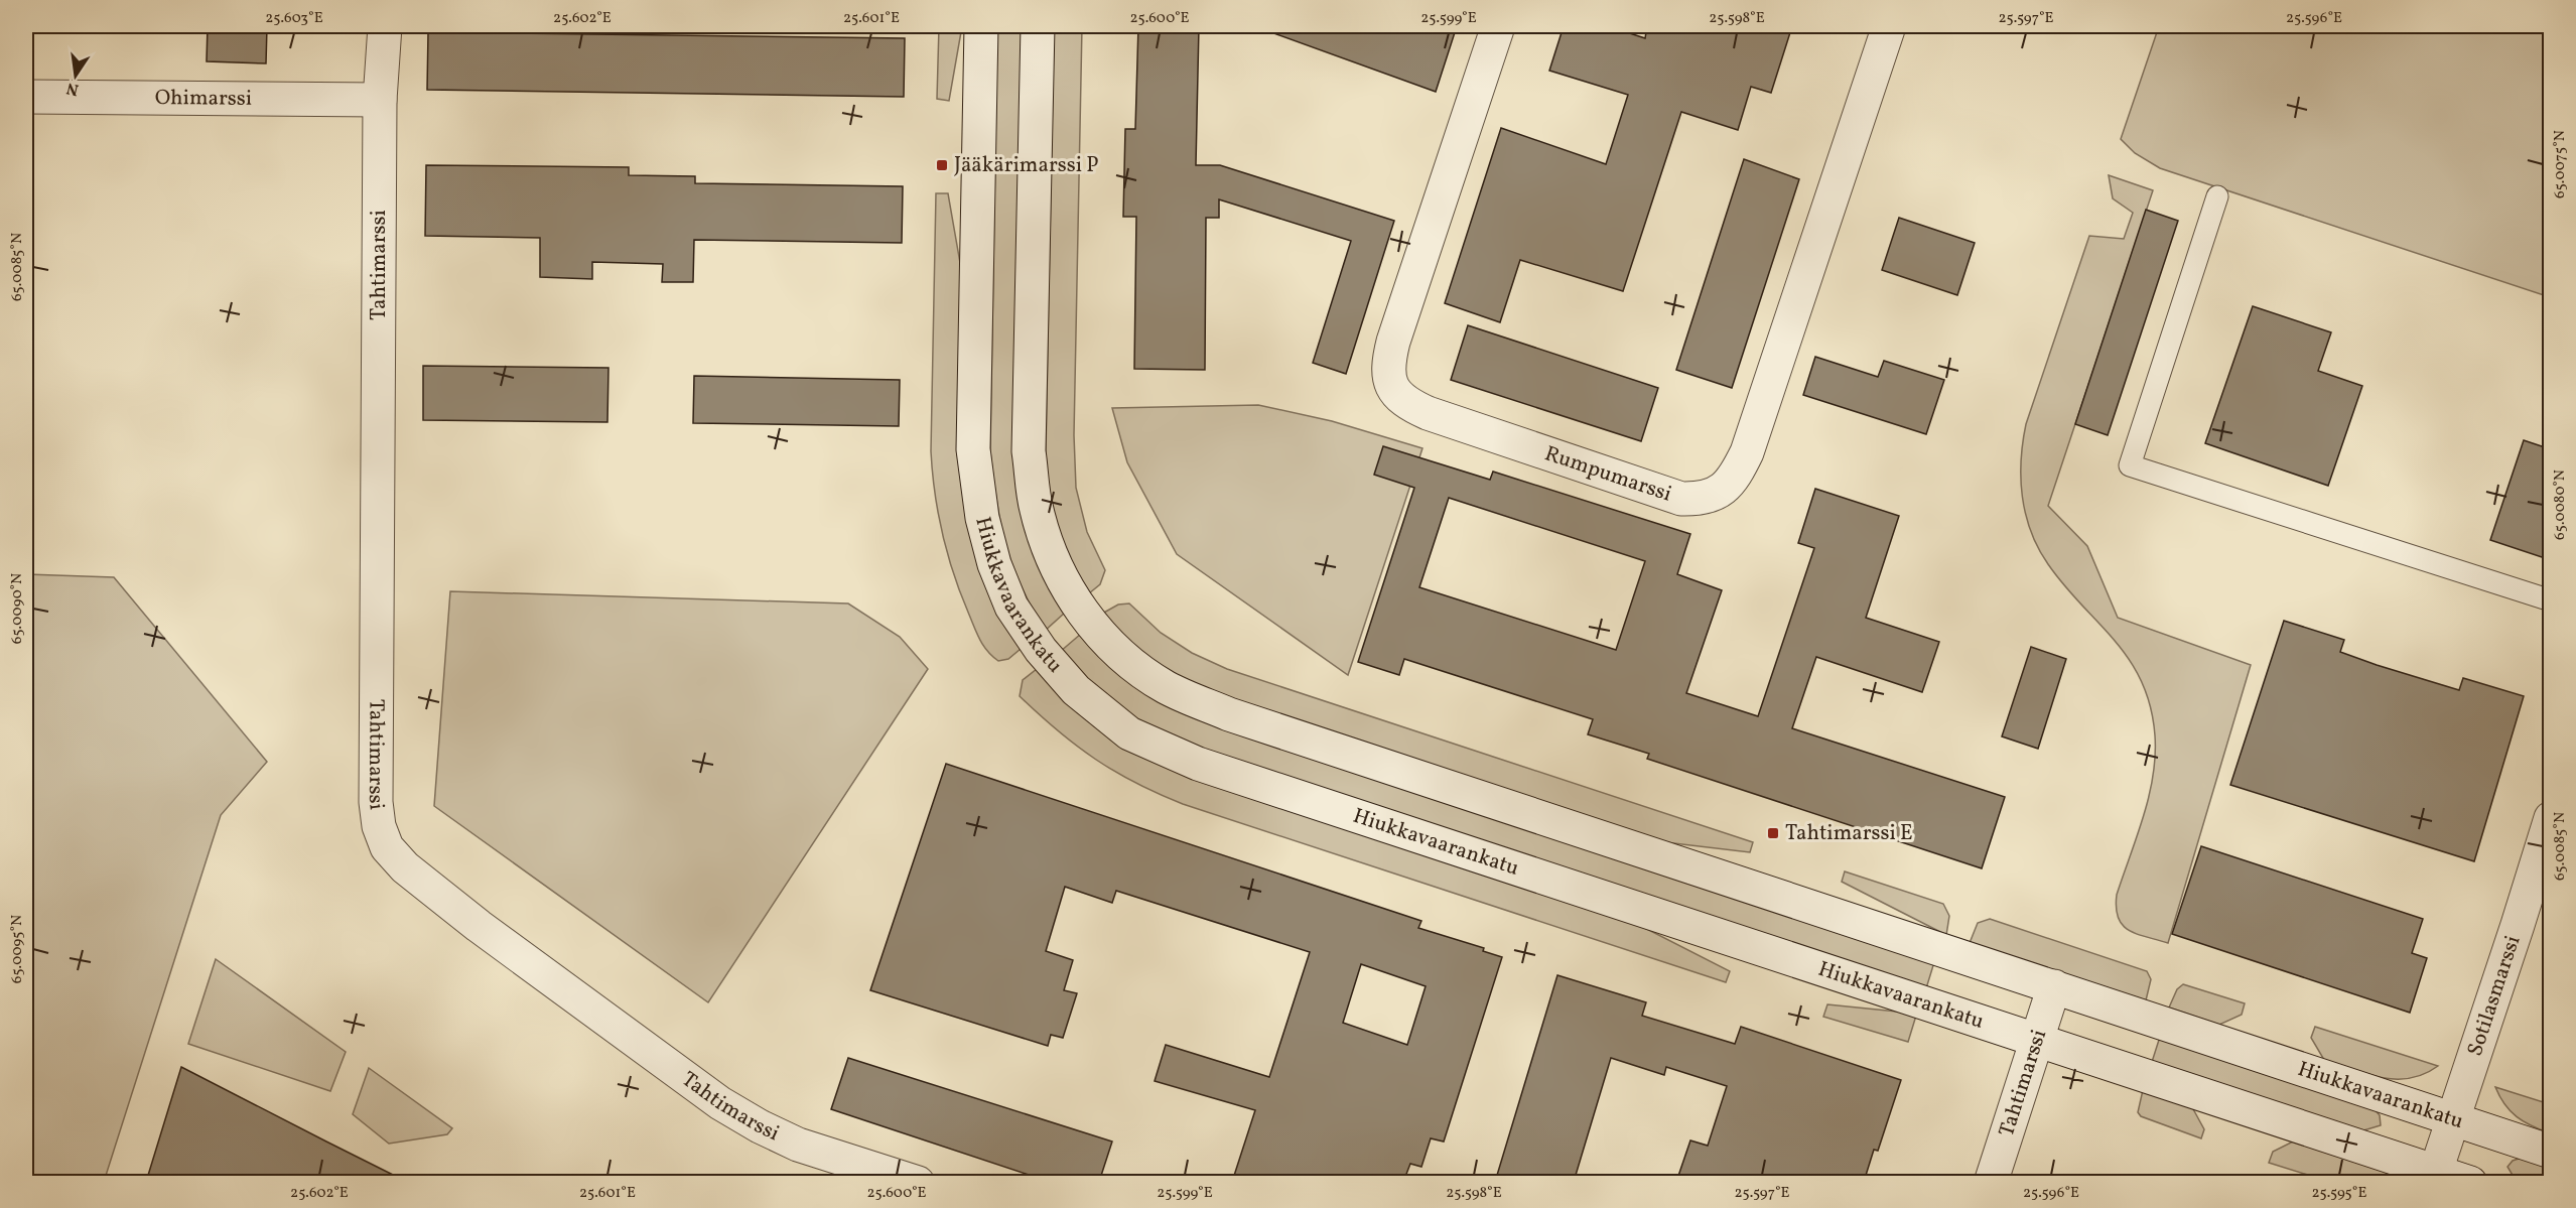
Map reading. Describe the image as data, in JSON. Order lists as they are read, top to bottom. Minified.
{"streets":{"street":["Ohimarssi","Tahtimarssi","Rumpumarssi","Hiukkavaarankatu","Sotilasmarssi"]},"crossings":[["Ohimarssi","Tahtimarssi"],["Tahtimarssi","Hiukkavaarankatu"],["Hiukkavaarankatu","Sotilasmarssi"]],"places":{"transit":["Jääkärimarssi P","Tahtimarssi E"]},"north":"bottom","coordinates":["25.603°E","25.602°E","25.601°E","25.600°E","25.599°E","25.598°E","25.597°E","25.596°E","65.0075°N","65.0085°N","65.0080°N","65.0090°N","65.0095°N","25.595°E"]}
